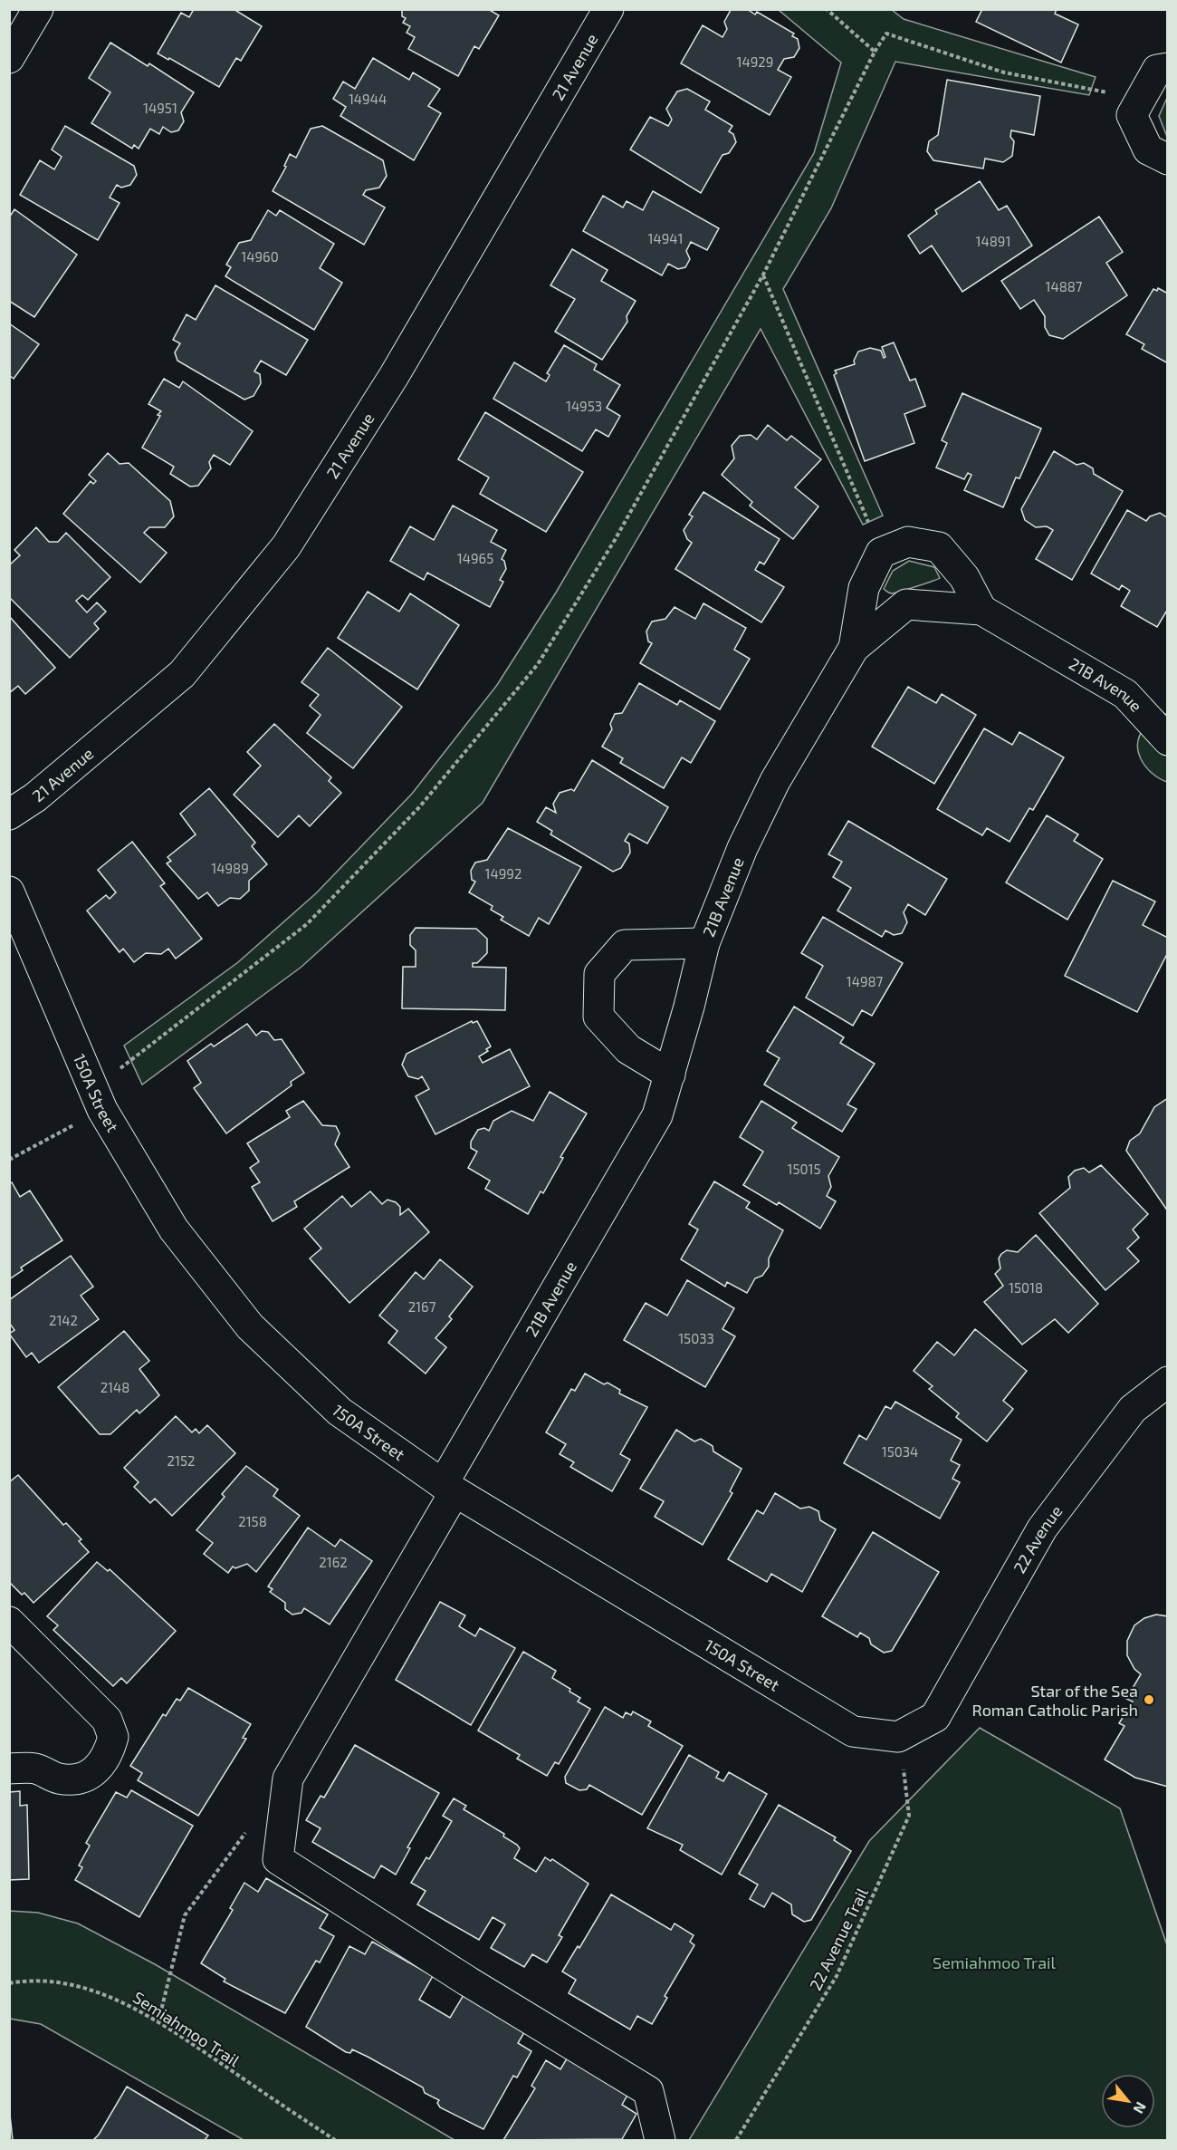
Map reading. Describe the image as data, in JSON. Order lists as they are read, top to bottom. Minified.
{"streets":{"street":["21 Avenue","21B Avenue","150A Street","22 Avenue"],"path":["22 Avenue Trail","Semiahmoo Trail"]},"crossings":[["21B Avenue","150A Street"],["150A Street","22 Avenue"]],"parks":["Semiahmoo Trail"],"places":["Star of the Sea Roman Catholic Parish"],"house_numbers":["14929","14944","14951","14941","14891","14960","14887","14953","14965","14989","14992","14987","15015","15018","2167","2142","15033","2148","15034","2152","2158","2162"],"north":"bottom right"}
